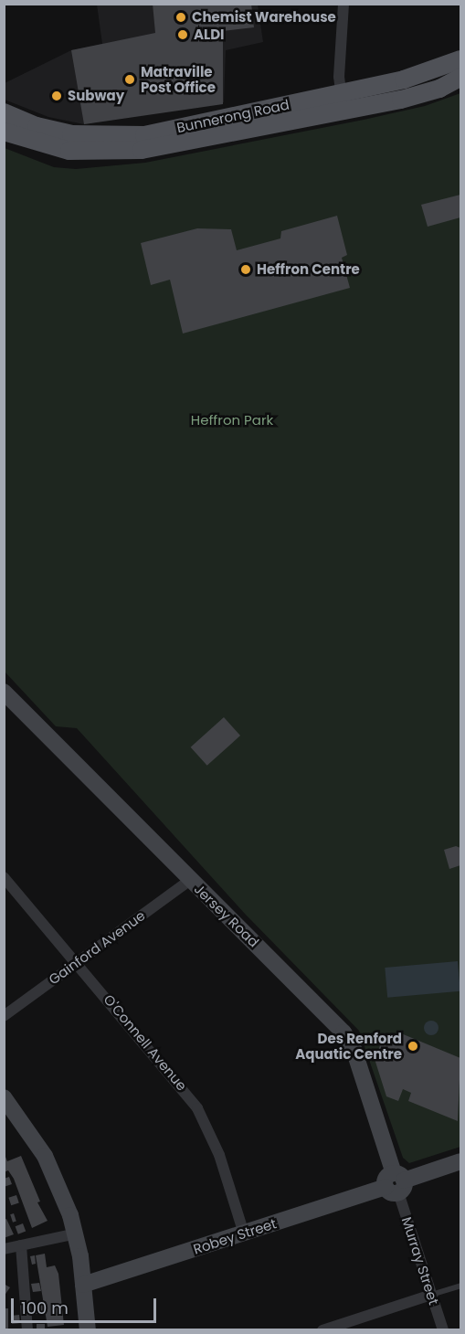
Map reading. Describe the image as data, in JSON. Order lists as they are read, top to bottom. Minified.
{"streets":{"main road":["Bunnerong Road"],"street":["Jersey Road","Gainford Avenue","O'Connell Avenue","Robey Street","Murray Street"]},"crossings":[["Jersey Road","Gainford Avenue"],["Jersey Road","Robey Street"],["Jersey Road","Murray Street"],["Gainford Avenue","O'Connell Avenue"],["O'Connell Avenue","Robey Street"],["Robey Street","Murray Street"]],"parks":["Heffron Park"],"places":["Chemist Warehouse","ALDI","Matraville Post Office","Subway","Heffron Centre","Des Renford Aquatic Centre"],"scale_bar":"100 m"}
